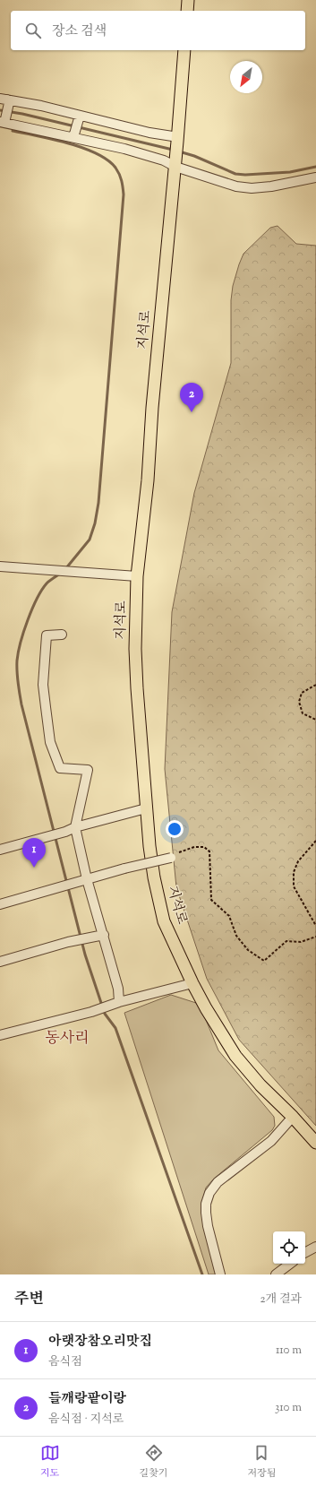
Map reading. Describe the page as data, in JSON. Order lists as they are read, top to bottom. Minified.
{"streets":{"main road":["지석로"]},"districts":["동사리"],"north":"bottom left","page":{"search":"장소 검색","pins":["2","1"],"heading":["주변","2개 결과"],"list":[{"mark":"1","name":"아랫장참오리맛집","note":"음식점","value":"110 m"},{"mark":"2","name":"들깨랑팥이랑","note":"음식점 · 지석로","value":"310 m"}],"nav":["지도","길찾기","저장됨"]}}
